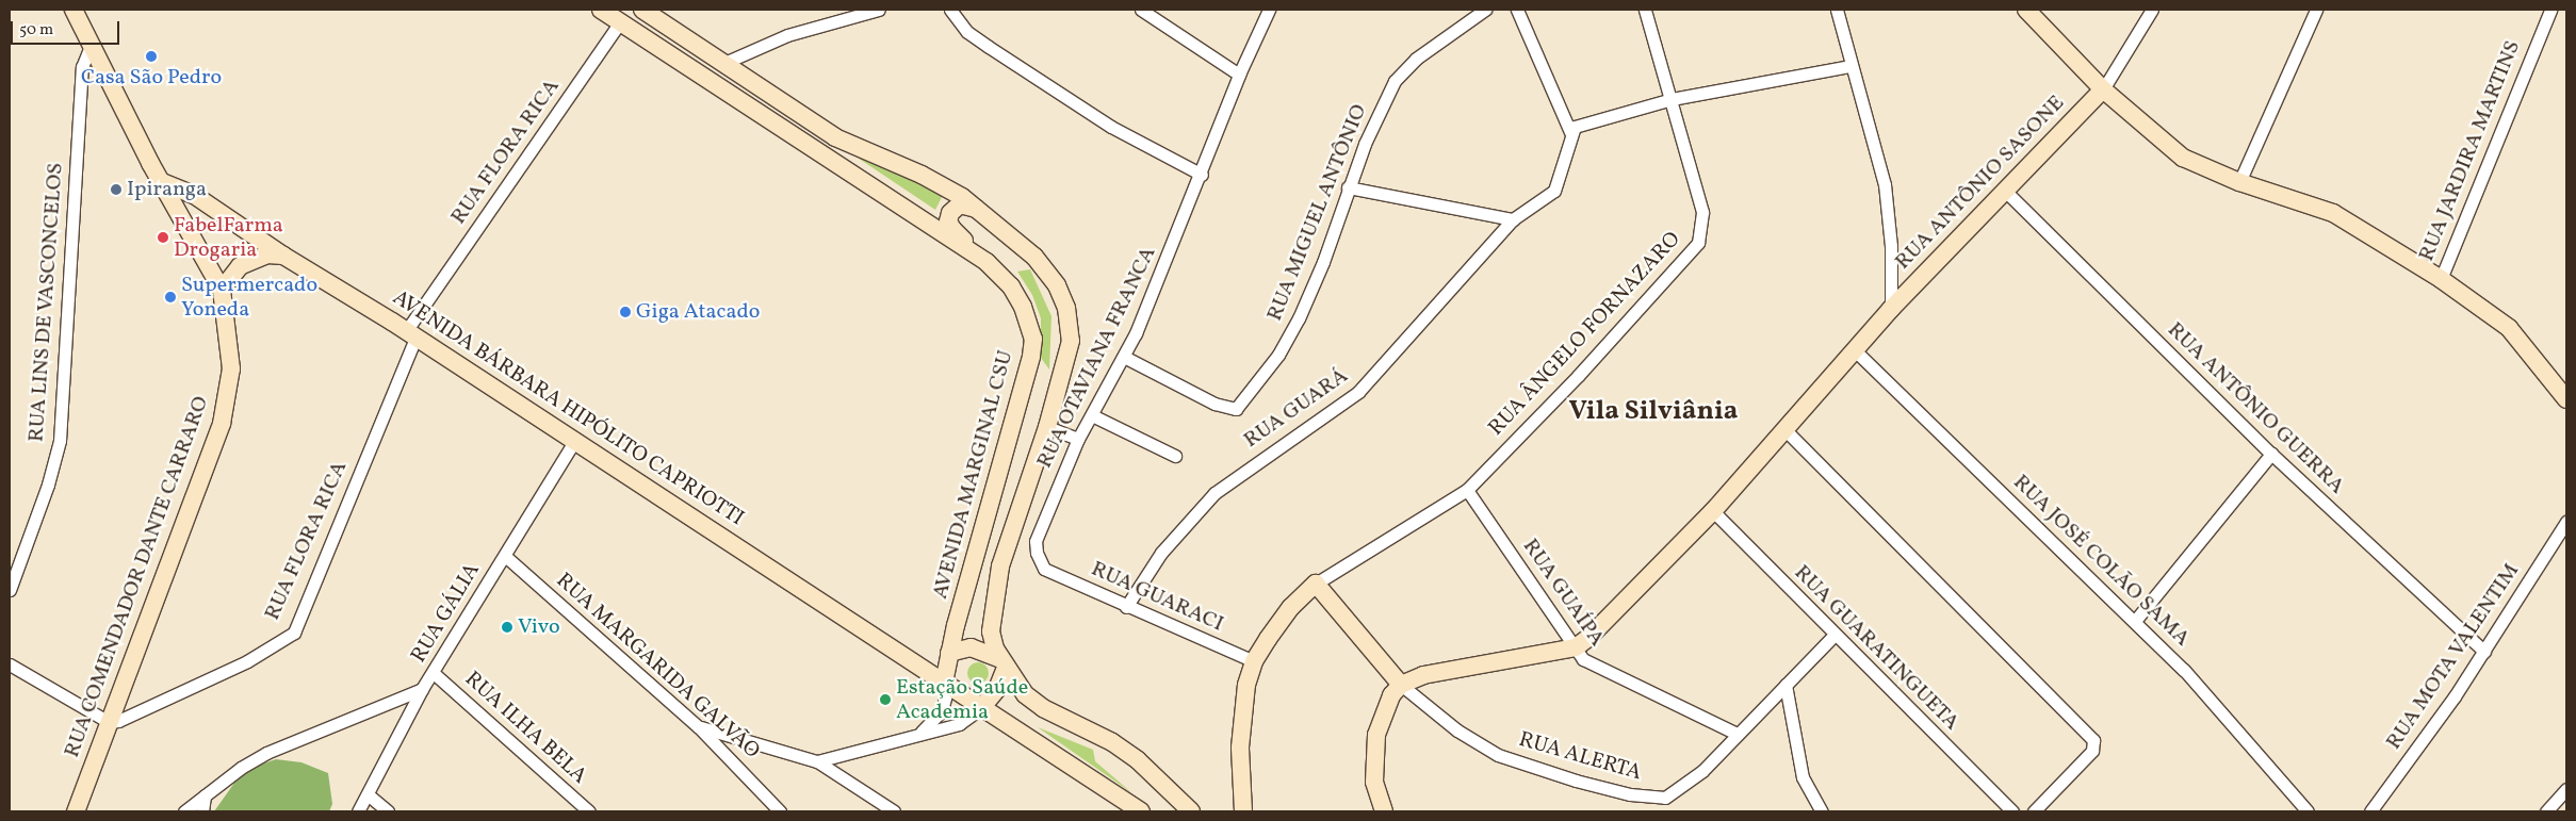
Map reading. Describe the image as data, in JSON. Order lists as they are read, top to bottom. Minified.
{"streets":{"street":["RUA JARDIRA MARTINS","RUA FLORA RICA","RUA ANTÔNIO SASONE","RUA MIGUEL ANTÔNIO","RUA LINS DE VASCONCELOS","RUA ÂNGELO FORNAZARO","RUA OTAVIANA FRANCA","AVENIDA BÁRBARA HIPÓLITO CAPRIOTTI","RUA GUARÁ","RUA ANTÔNIO GUERRA","AVENIDA MARGINAL CSU","RUA JOSÉ COLÃO SAMA","RUA COMENDADOR DANTE CARRARO","RUA GUAÍPA","RUA GUARACI","RUA GÁLIA","RUA GUARATINGUETA","RUA MOTA VALENTIM","RUA MARGARIDA GALVÃO","RUA ILHA BELA","RUA ALERTA"]},"crossings":[["RUA FLORA RICA","AVENIDA BÁRBARA HIPÓLITO CAPRIOTTI"],["RUA FLORA RICA","AVENIDA MARGINAL CSU"],["RUA FLORA RICA","RUA COMENDADOR DANTE CARRARO"],["RUA ANTÔNIO SASONE","RUA ANTÔNIO GUERRA"],["RUA ANTÔNIO SASONE","RUA JOSÉ COLÃO SAMA"],["RUA ANTÔNIO SASONE","RUA GUAÍPA"],["RUA ANTÔNIO SASONE","RUA GUARATINGUETA"],["RUA MIGUEL ANTÔNIO","RUA OTAVIANA FRANCA"],["RUA LINS DE VASCONCELOS","RUA COMENDADOR DANTE CARRARO"],["RUA ÂNGELO FORNAZARO","RUA GUAÍPA"],["RUA OTAVIANA FRANCA","RUA GUARACI"],["AVENIDA BÁRBARA HIPÓLITO CAPRIOTTI","AVENIDA MARGINAL CSU"],["AVENIDA BÁRBARA HIPÓLITO CAPRIOTTI","RUA COMENDADOR DANTE CARRARO"],["AVENIDA BÁRBARA HIPÓLITO CAPRIOTTI","RUA GÁLIA"],["RUA GUARÁ","RUA GUARACI"],["RUA ANTÔNIO GUERRA","RUA MOTA VALENTIM"],["RUA GUAÍPA","RUA ALERTA"],["RUA GÁLIA","RUA MARGARIDA GALVÃO"],["RUA GÁLIA","RUA ILHA BELA"],["RUA GUARATINGUETA","RUA ALERTA"]],"districts":["Vila Silviânia"],"places":["Casa São Pedro","Ipiranga","FabelFarma Drogaria","Supermercado Yoneda","Giga Atacado","Vivo","Estação Saúde Academia"],"scale_bar":"50 m"}
